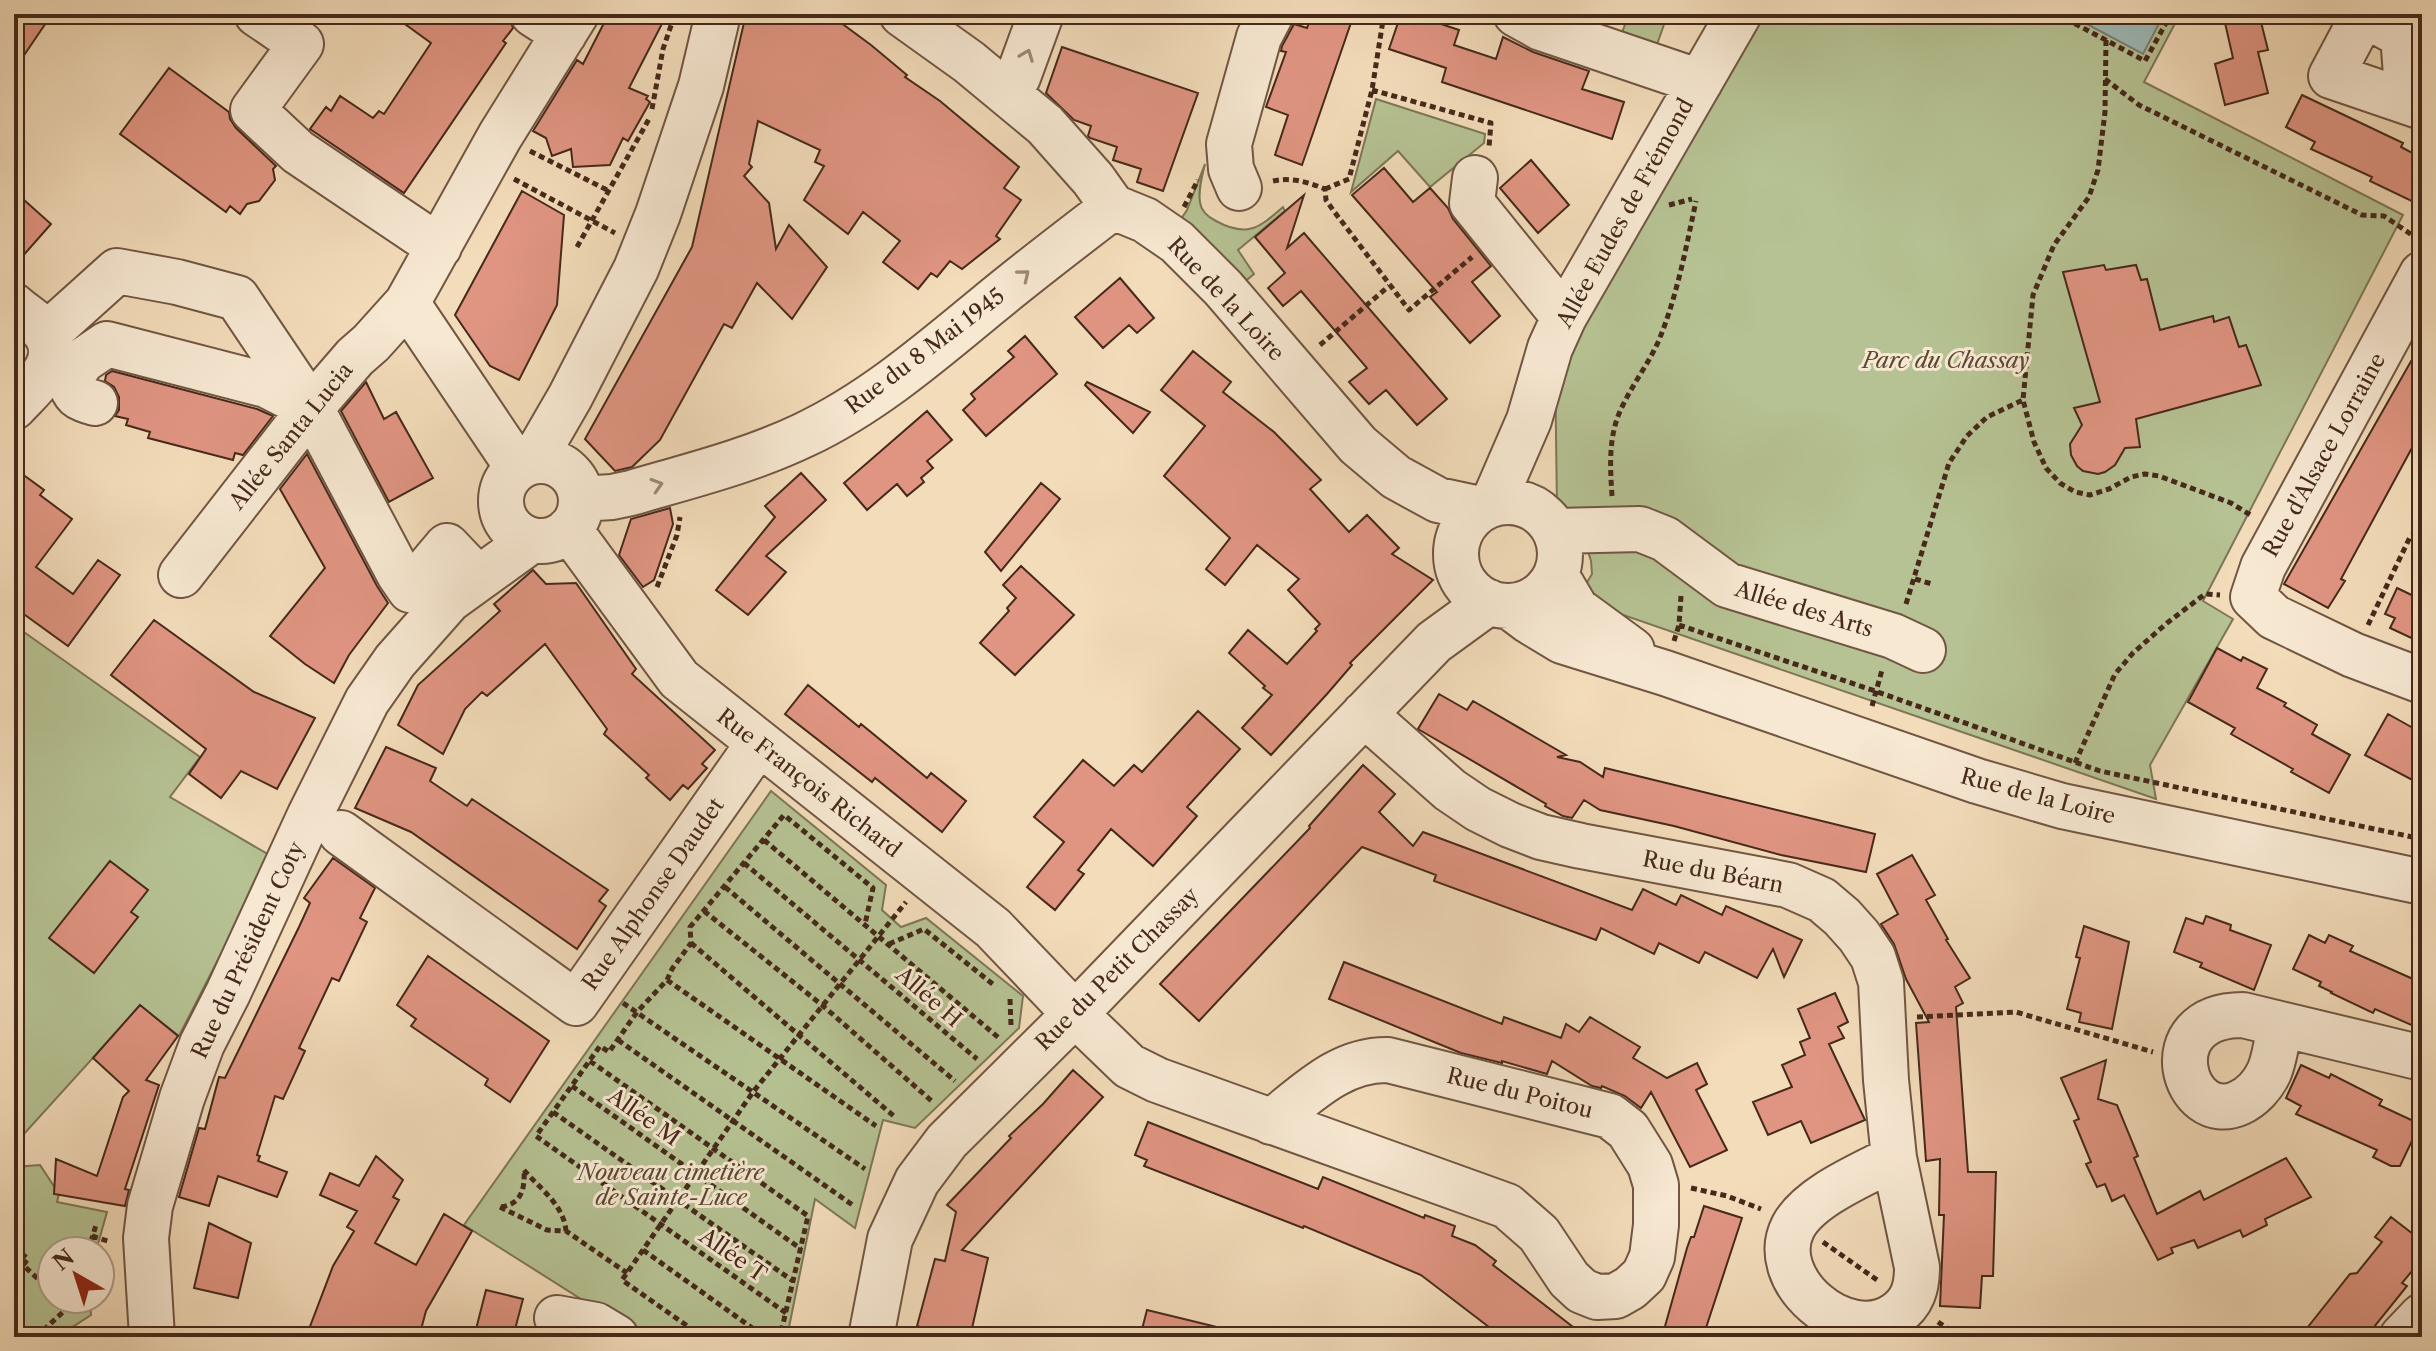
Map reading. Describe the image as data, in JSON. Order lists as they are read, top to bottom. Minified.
{"streets":{"street":["Allée Eudes de Frémond","Rue de la Loire","Rue du 8 Mai 1945","Allée Santa Lucia","Rue d'Alsace Lorraine","Allée des Arts","Rue François Richard","Rue du Béarn","Rue Alphonse Daudet","Rue du Président Coty","Rue du Petit Chassay","Rue du Poitou"],"path":["Allée H","Allée M","Allée T"]},"crossings":[["Allée Eudes de Frémond","Rue de la Loire"],["Allée Eudes de Frémond","Allée des Arts"],["Allée Eudes de Frémond","Rue du Petit Chassay"],["Rue de la Loire","Rue du 8 Mai 1945"],["Rue de la Loire","Allée des Arts"],["Rue de la Loire","Rue du Petit Chassay"],["Rue du 8 Mai 1945","Rue François Richard"],["Rue du 8 Mai 1945","Rue du Président Coty"],["Allée Santa Lucia","Rue François Richard"],["Allée des Arts","Rue du Petit Chassay"],["Rue François Richard","Rue Alphonse Daudet"],["Rue François Richard","Rue du Président Coty"],["Rue François Richard","Rue du Petit Chassay"],["Rue François Richard","Rue du Poitou"],["Rue du Béarn","Rue du Petit Chassay"],["Rue du Petit Chassay","Rue du Poitou"]],"one_way":["Rue du 8 Mai 1945"],"parks":["Parc du Chassay","Nouveau cimetière de Sainte-Luce"],"north":"top left"}
